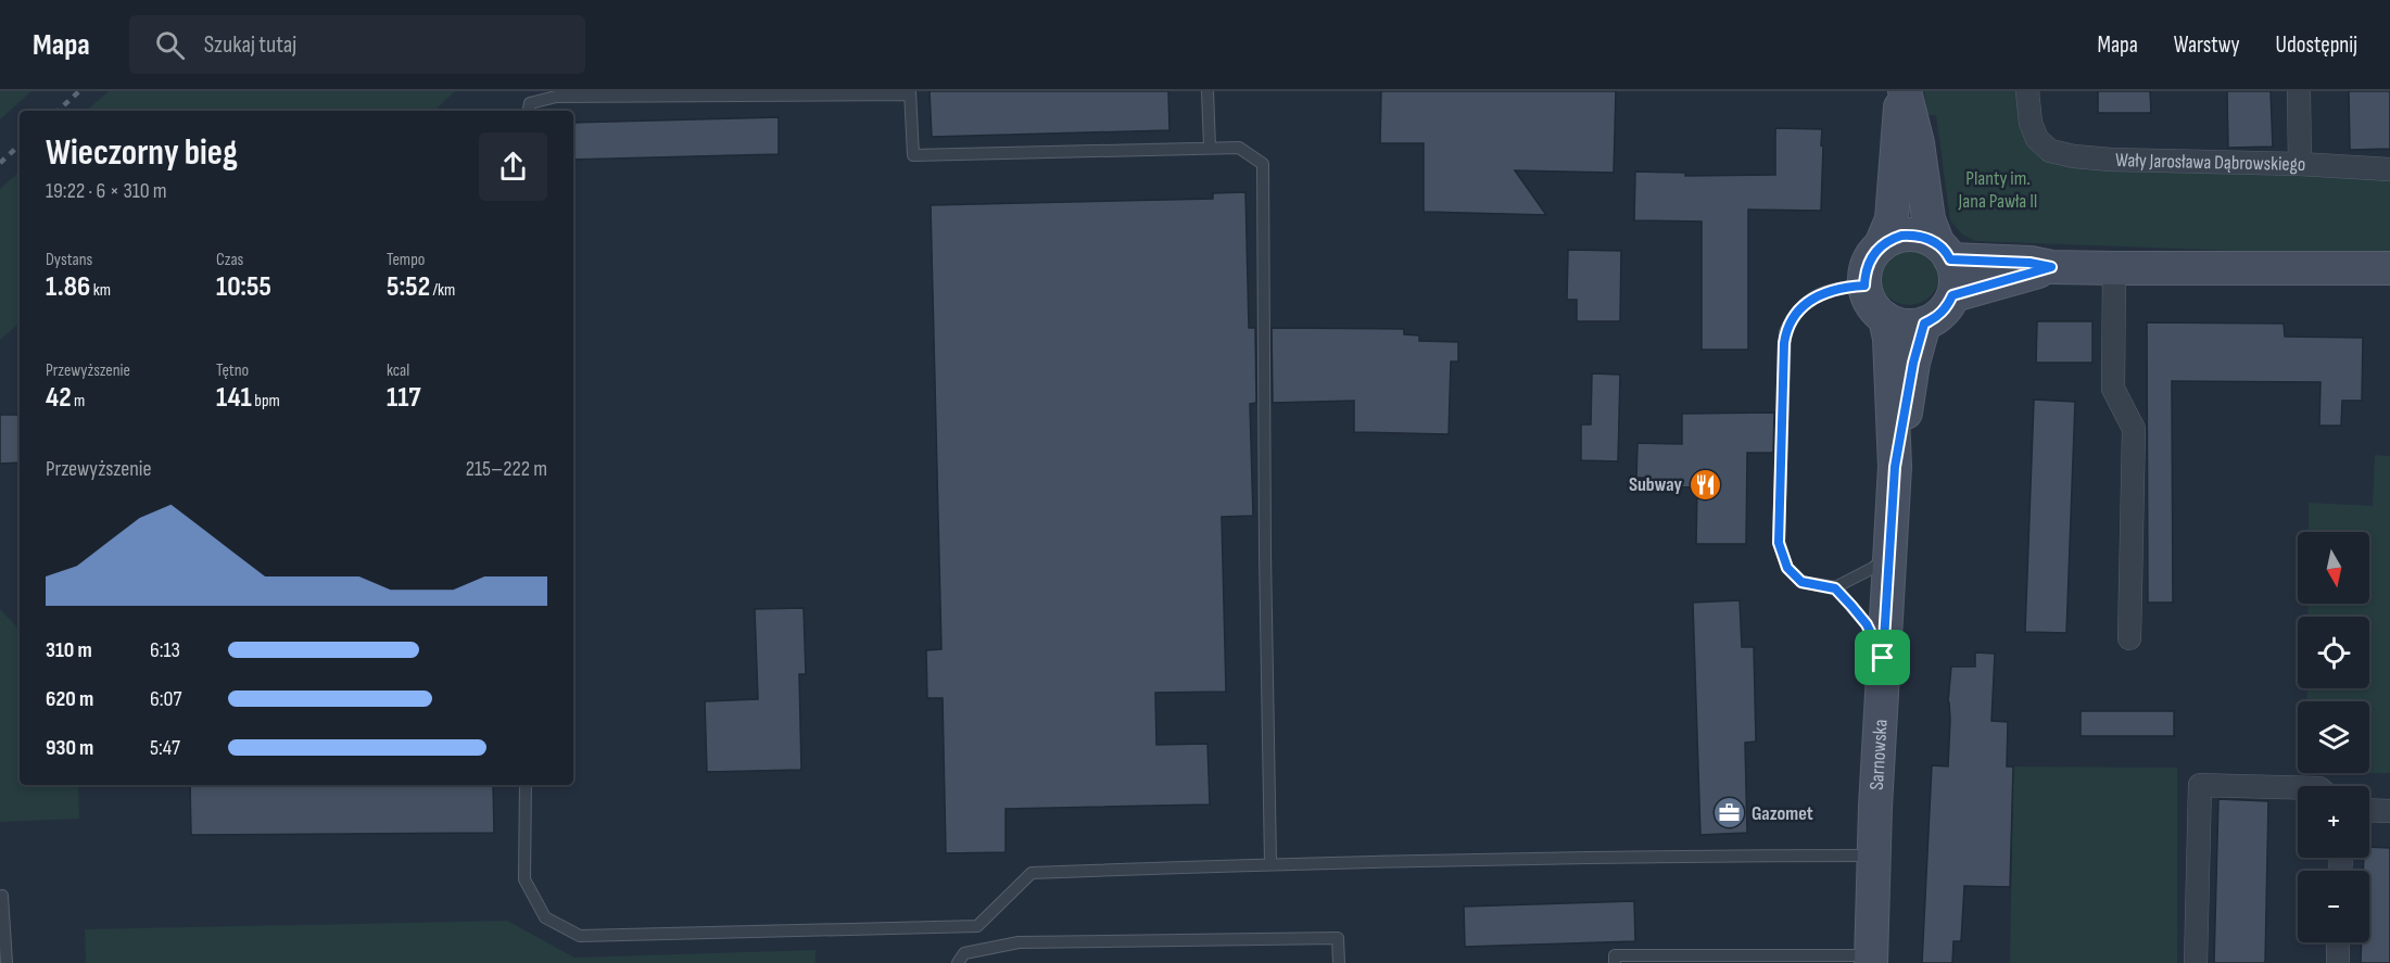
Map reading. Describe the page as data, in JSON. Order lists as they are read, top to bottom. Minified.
{"streets":{"main road":["Sarnowska"],"street":["Wały Jarosława Dąbrowskiego"]},"parks":["Planty im. Jana Pawła II"],"places":{"restaurant":["Subway"],"office":["Gazomet"]},"north":"bottom","page":{"header":"Mapa","search":"Szukaj tutaj","nav":["Mapa","Warstwy","Udostępnij"],"heading":["Wieczorny bieg","19:22 · 6 × 310 m"],"stats":[["Dystans","1.86 km"],["Czas","10:55"],["Tempo","5:52 /km"],["Przewyższenie","42 m"],["Tętno","141 bpm"],["kcal","117"]],"chart":["Przewyższenie","215–222 m"],"map_buttons":["+","−"],"list":[{"name":"310 m","note":"6:13"},{"name":"620 m","note":"6:07"},{"name":"930 m","note":"5:47"}]}}
